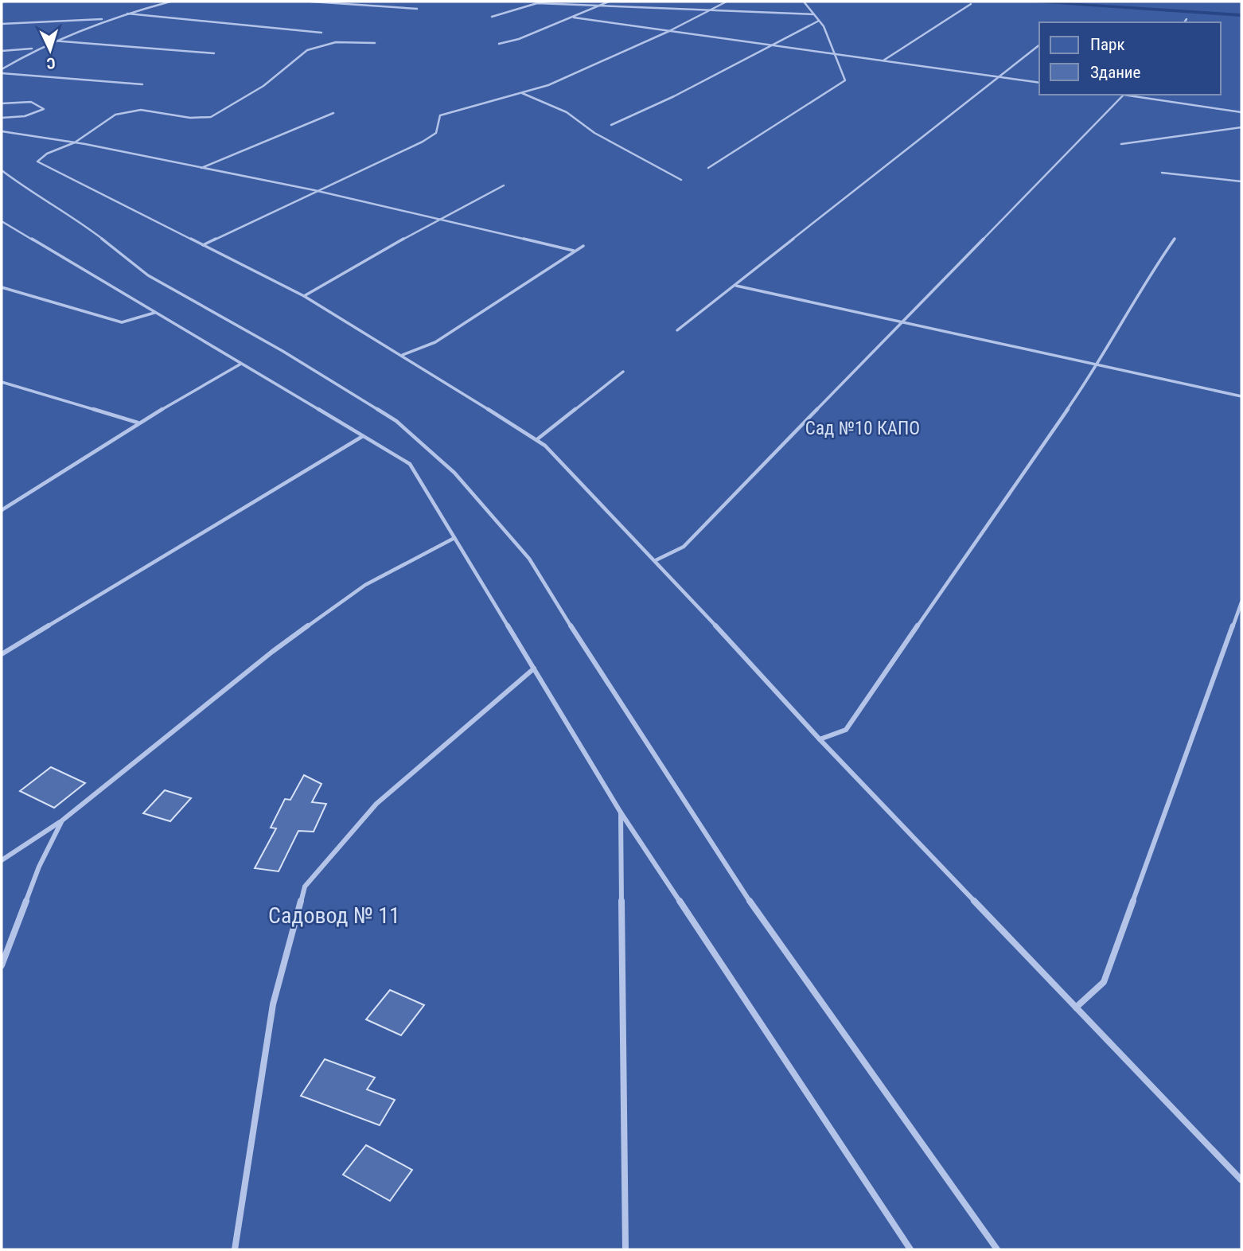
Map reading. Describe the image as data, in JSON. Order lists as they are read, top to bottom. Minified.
{"parks":["Сад №10 КАПО","Садовод № 11"],"legend":["Парк","Здание"],"north":"bottom"}
